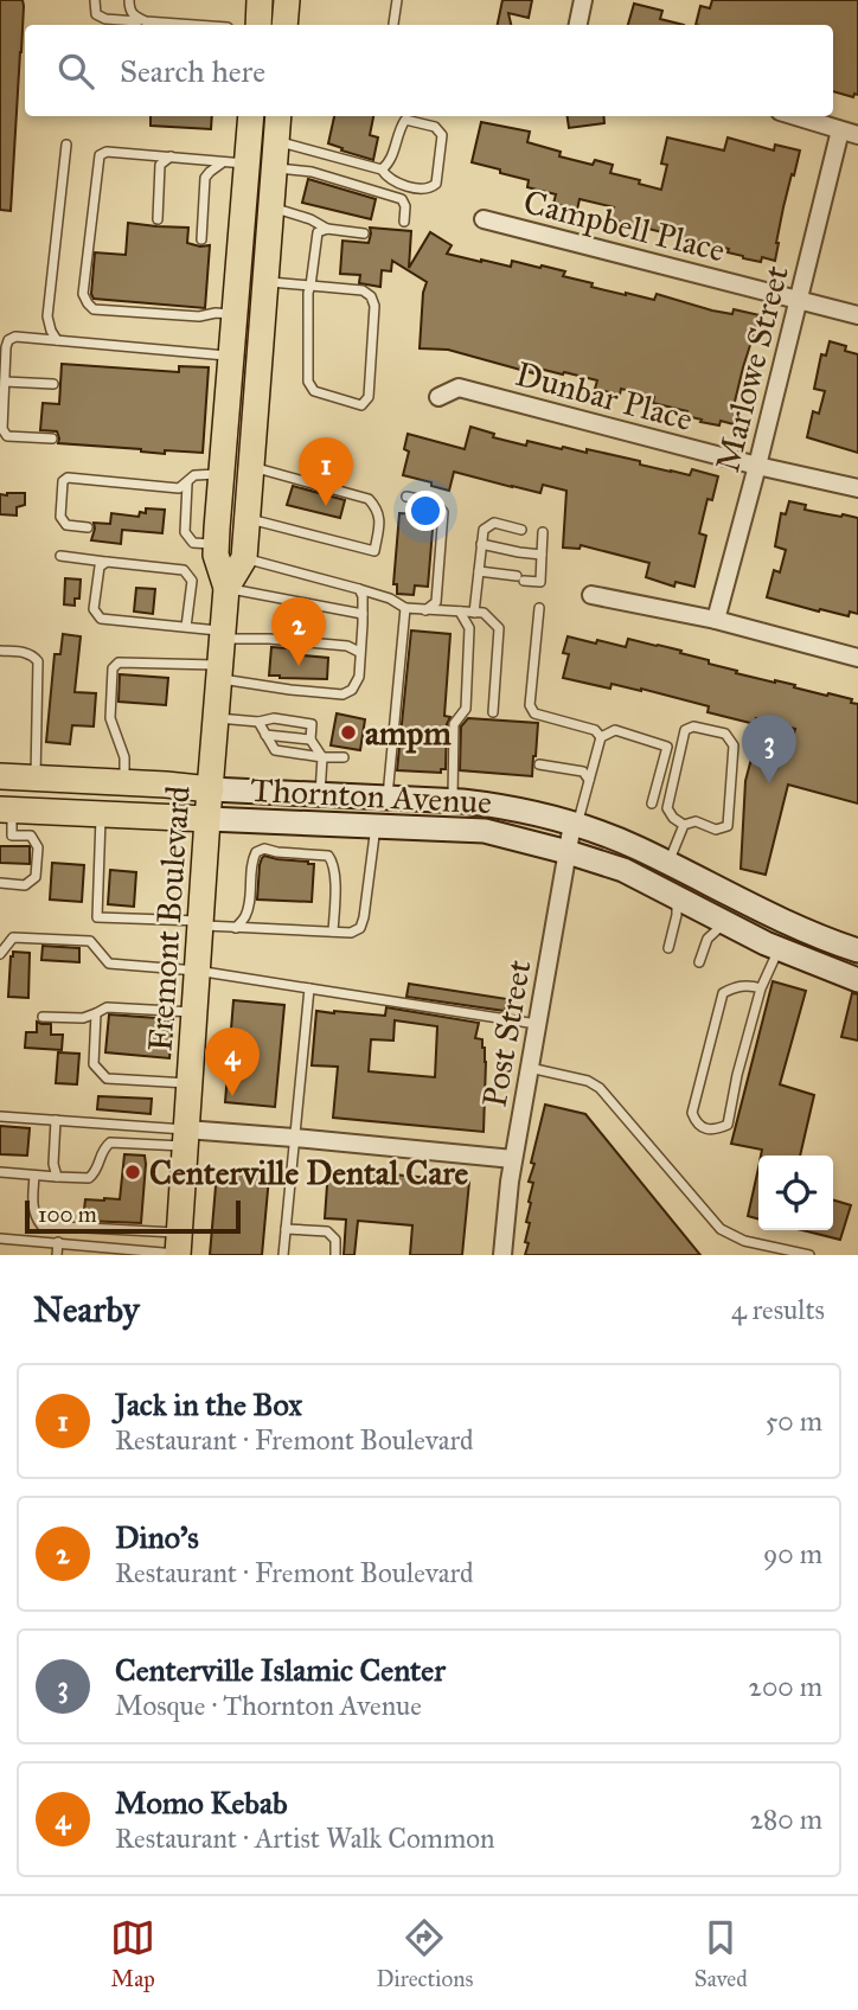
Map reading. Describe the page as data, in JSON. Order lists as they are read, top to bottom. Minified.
{"streets":{"main road":["Thornton Avenue","Fremont Boulevard"],"street":["Campbell Place","Marlowe Street","Dunbar Place","Post Street"]},"crossings":[["Campbell Place","Marlowe Street"],["Marlowe Street","Dunbar Place"],["Thornton Avenue","Fremont Boulevard"],["Thornton Avenue","Post Street"]],"places":["ampm","Centerville Dental Care"],"scale_bar":"100 m","page":{"search":"Search here","pins":["1","2","3","4"],"scale":"100 m","heading":["Nearby","4 results"],"list":[{"mark":"1","name":"Jack in the Box","note":"Restaurant · Fremont Boulevard","value":"50 m"},{"mark":"2","name":"Dino's","note":"Restaurant · Fremont Boulevard","value":"90 m"},{"mark":"3","name":"Centerville Islamic Center","note":"Mosque · Thornton Avenue","value":"200 m"},{"mark":"4","name":"Momo Kebab","note":"Restaurant · Artist Walk Common","value":"280 m"}],"nav":["Map","Directions","Saved"]}}
